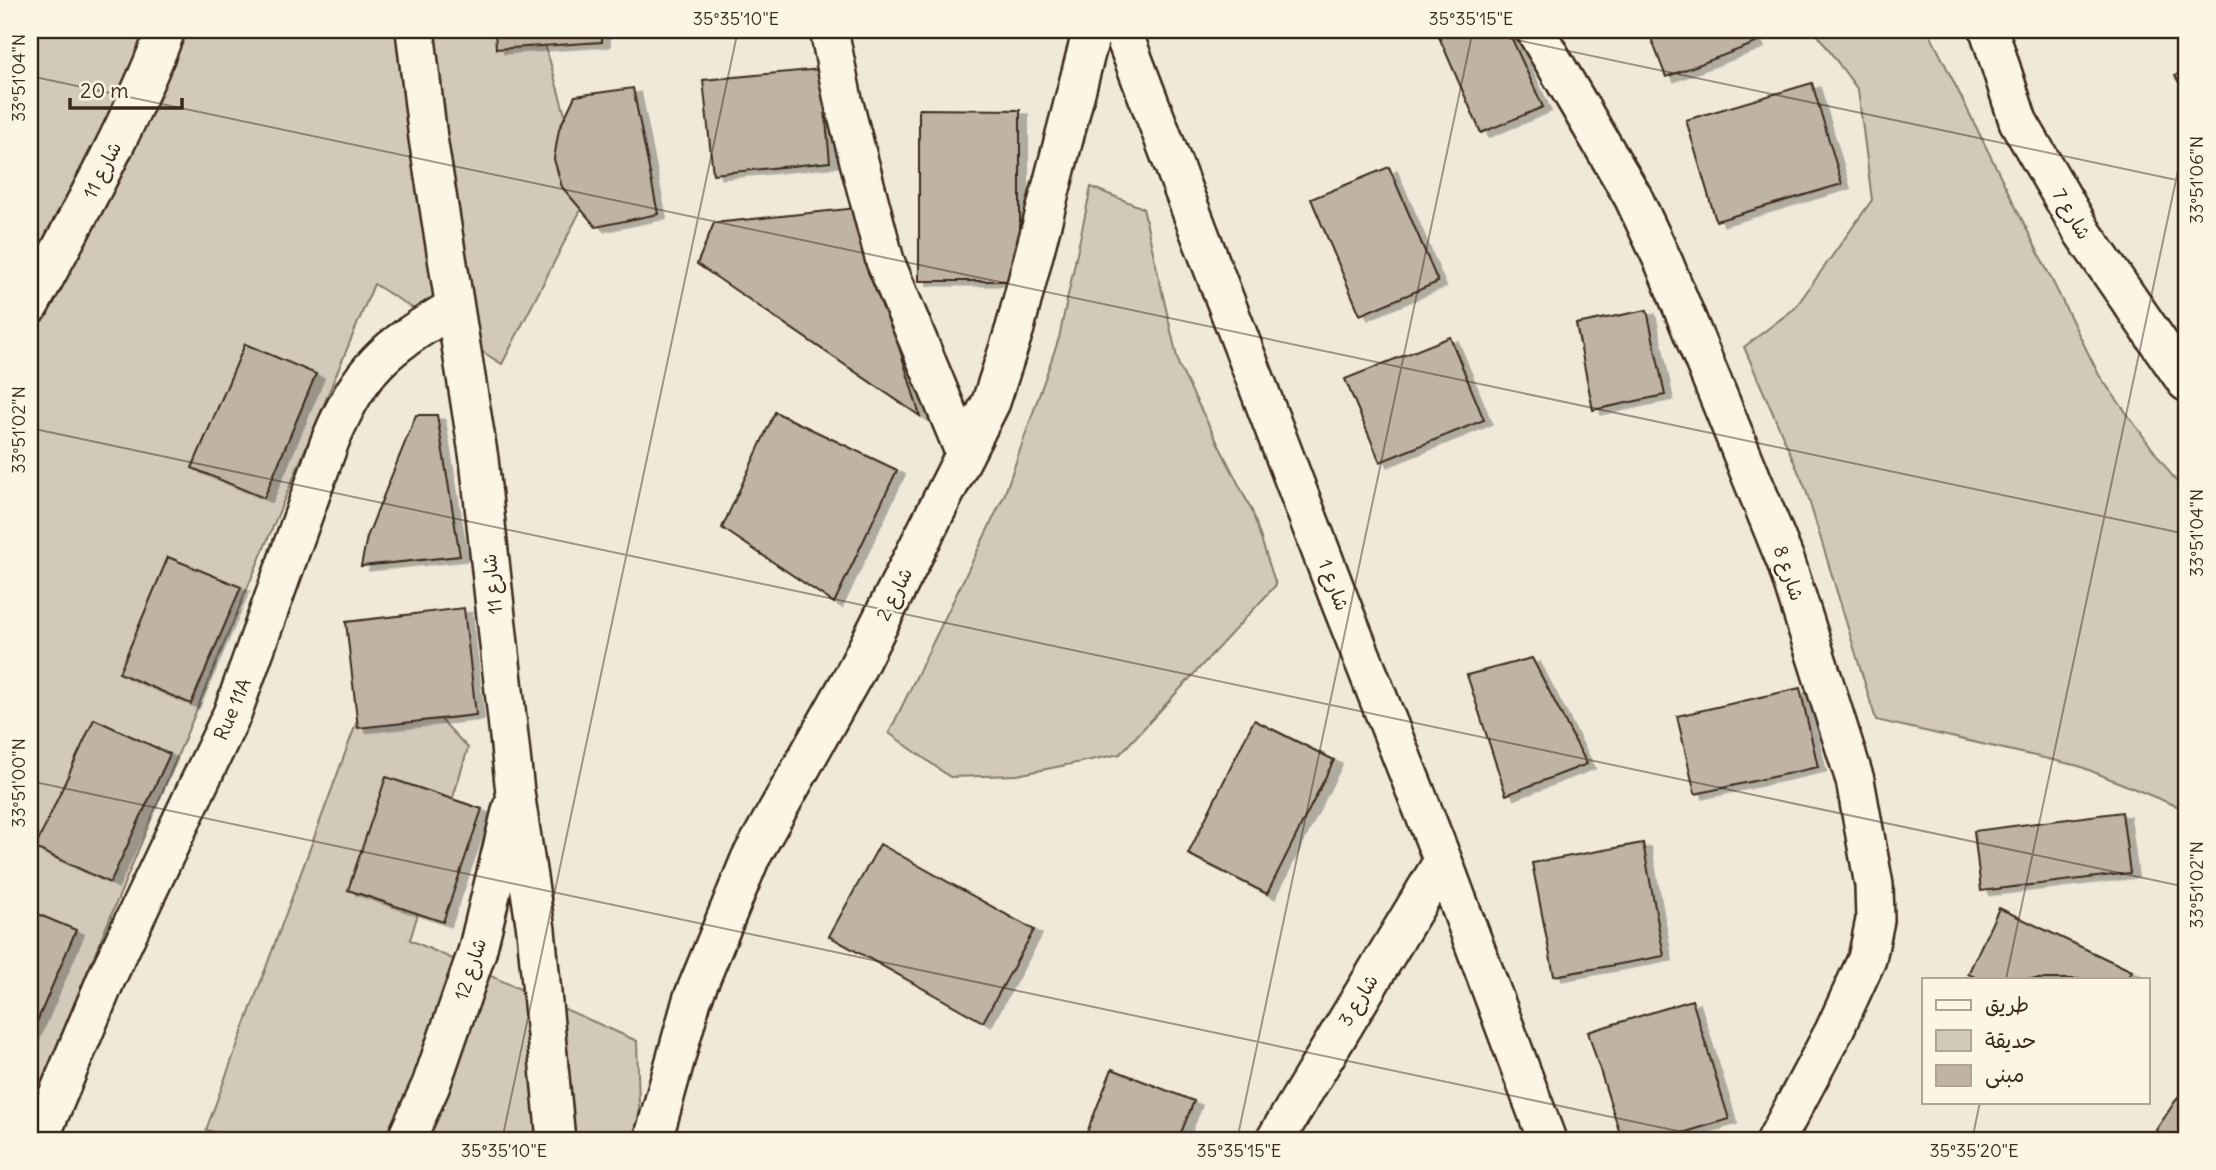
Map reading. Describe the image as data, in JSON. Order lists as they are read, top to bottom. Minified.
{"streets":{"street":["شارع 11","شارع 7","شارع 8","شارع 1","شارع 2","Rue 11A","شارع 12","شارع 3"]},"crossings":[["شارع 11","Rue 11A"],["شارع 11","شارع 12"],["شارع 1","شارع 3"]],"legend":["طريق","حديقة","مبنى"],"scale_bar":"20 m","coordinates":["35°35'10\"E","35°35'15\"E","33°51'04\"N","33°51'06\"N","33°51'02\"N","33°51'00\"N","35°35'20\"E"]}
